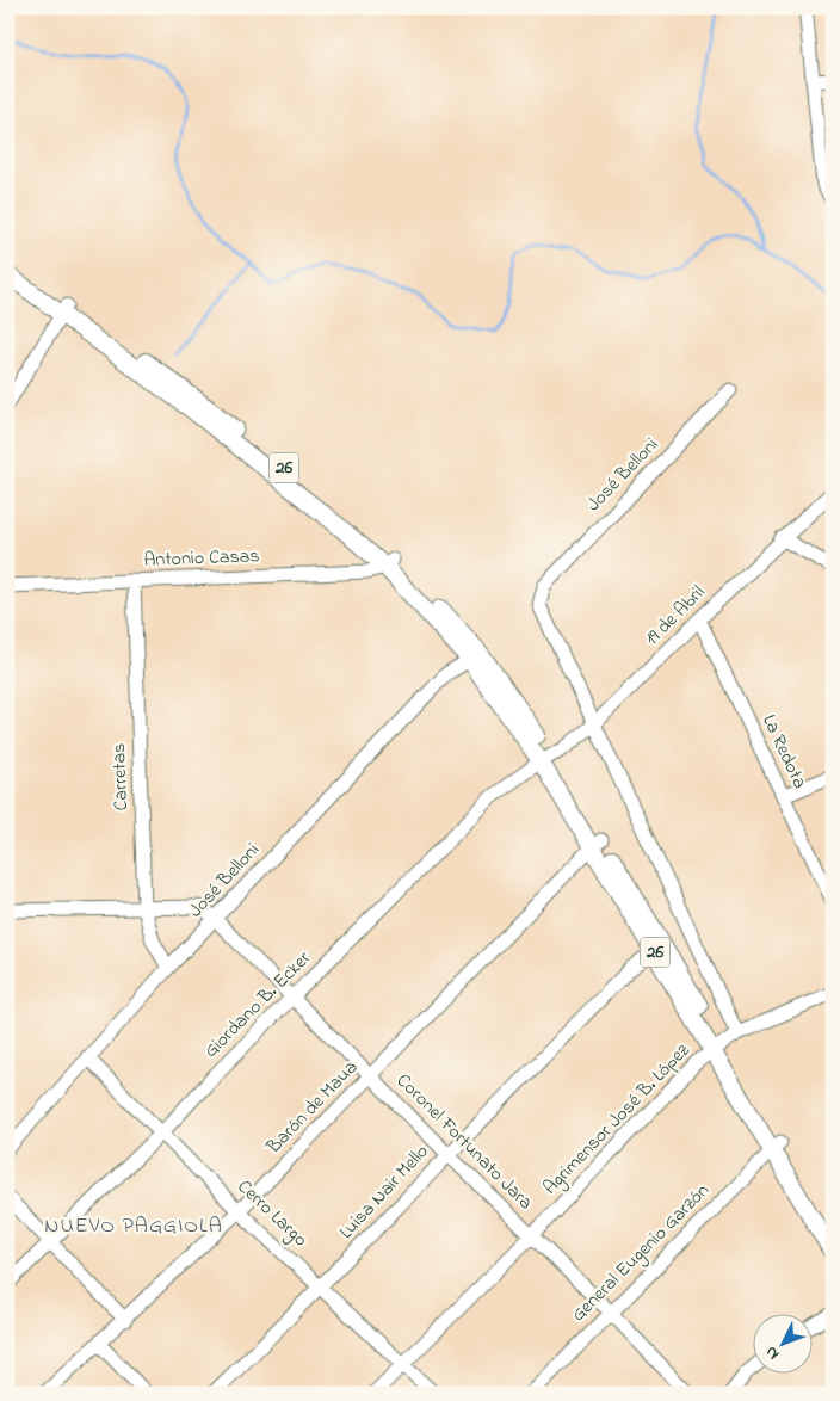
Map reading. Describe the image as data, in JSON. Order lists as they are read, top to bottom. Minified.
{"streets":{"main road":["26"],"street":["José Belloni","Antonio Casas","19 de Abril","La Redota","Carretas","Giordano B. Ecker","Barón de Maua","Agrimensor José B. López","Coronel Fortunato Jara","Luisa Nair Mello","Cerro Largo","General Eugenio Garzón"]},"crossings":[["26","José Belloni"],["26","Antonio Casas"],["26","19 de Abril"],["26","Giordano B. Ecker"],["26","Barón de Maua"],["26","Agrimensor José B. López"],["26","Luisa Nair Mello"],["26","General Eugenio Garzón"],["José Belloni","19 de Abril"],["José Belloni","Carretas"],["José Belloni","Coronel Fortunato Jara"],["José Belloni","Cerro Largo"],["Antonio Casas","Carretas"],["19 de Abril","La Redota"],["19 de Abril","Giordano B. Ecker"],["Giordano B. Ecker","Coronel Fortunato Jara"],["Giordano B. Ecker","Cerro Largo"],["Barón de Maua","Coronel Fortunato Jara"],["Barón de Maua","Cerro Largo"],["Agrimensor José B. López","Coronel Fortunato Jara"],["Agrimensor José B. López","Cerro Largo"],["Coronel Fortunato Jara","Luisa Nair Mello"],["Coronel Fortunato Jara","General Eugenio Garzón"],["Luisa Nair Mello","Cerro Largo"]],"districts":["NUEVO PAGGIOLA"],"north":"bottom left"}
